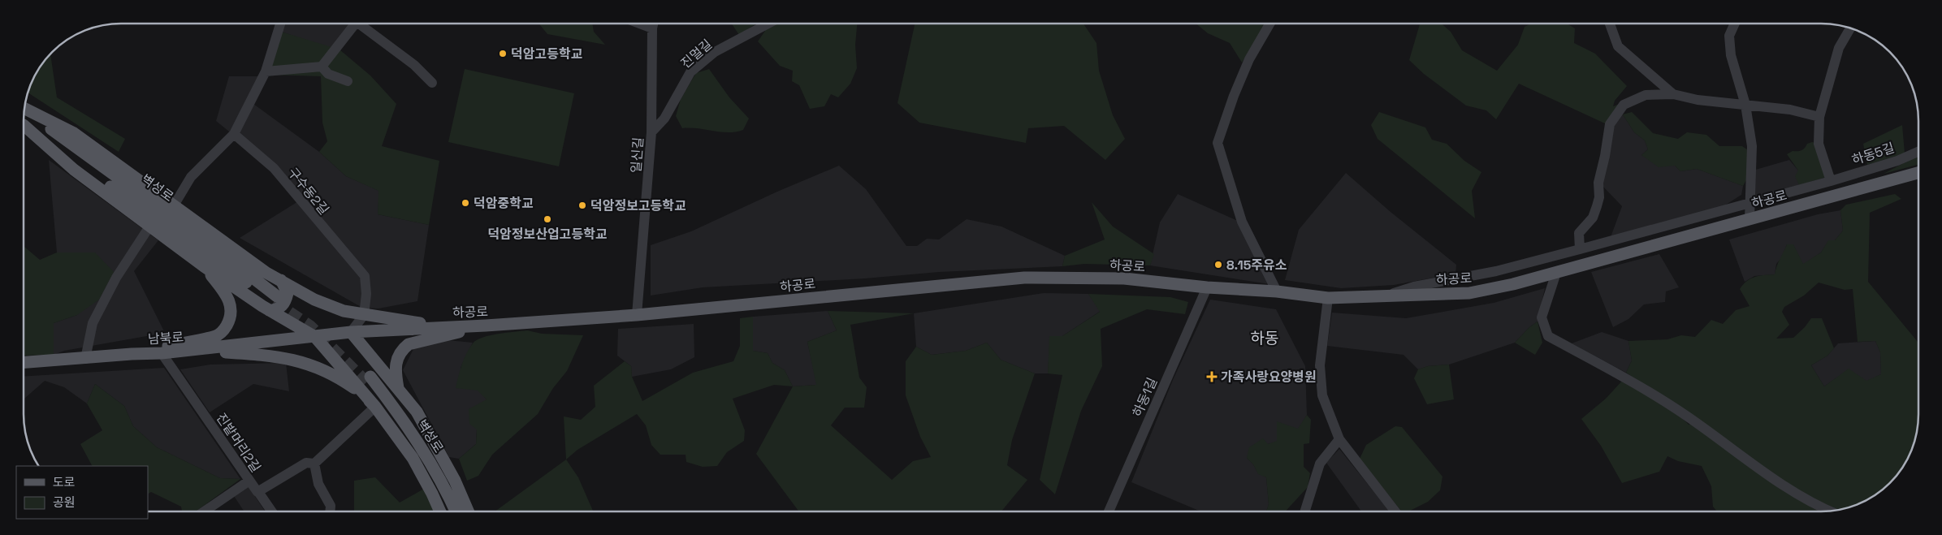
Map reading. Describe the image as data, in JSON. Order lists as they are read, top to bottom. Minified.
{"streets":{"main road":["벽성로","하공로","남북로"],"street":["진멀길","하동5길","일신길","구수동2길","하동1길","진밭머리2길"]},"crossings":[["진멀길","일신길"],["하동5길","하공로"],["일신길","하공로"],["하공로","남북로"],["하공로","하동1길"],["남북로","진밭머리2길"]],"districts":["하동"],"places":{"other":["덕암고등학교","덕암중학교","덕암정보고등학교","덕암정보산업고등학교","8.15주유소"],"health":["가족사랑요양병원"]},"legend":["도로","공원"]}
